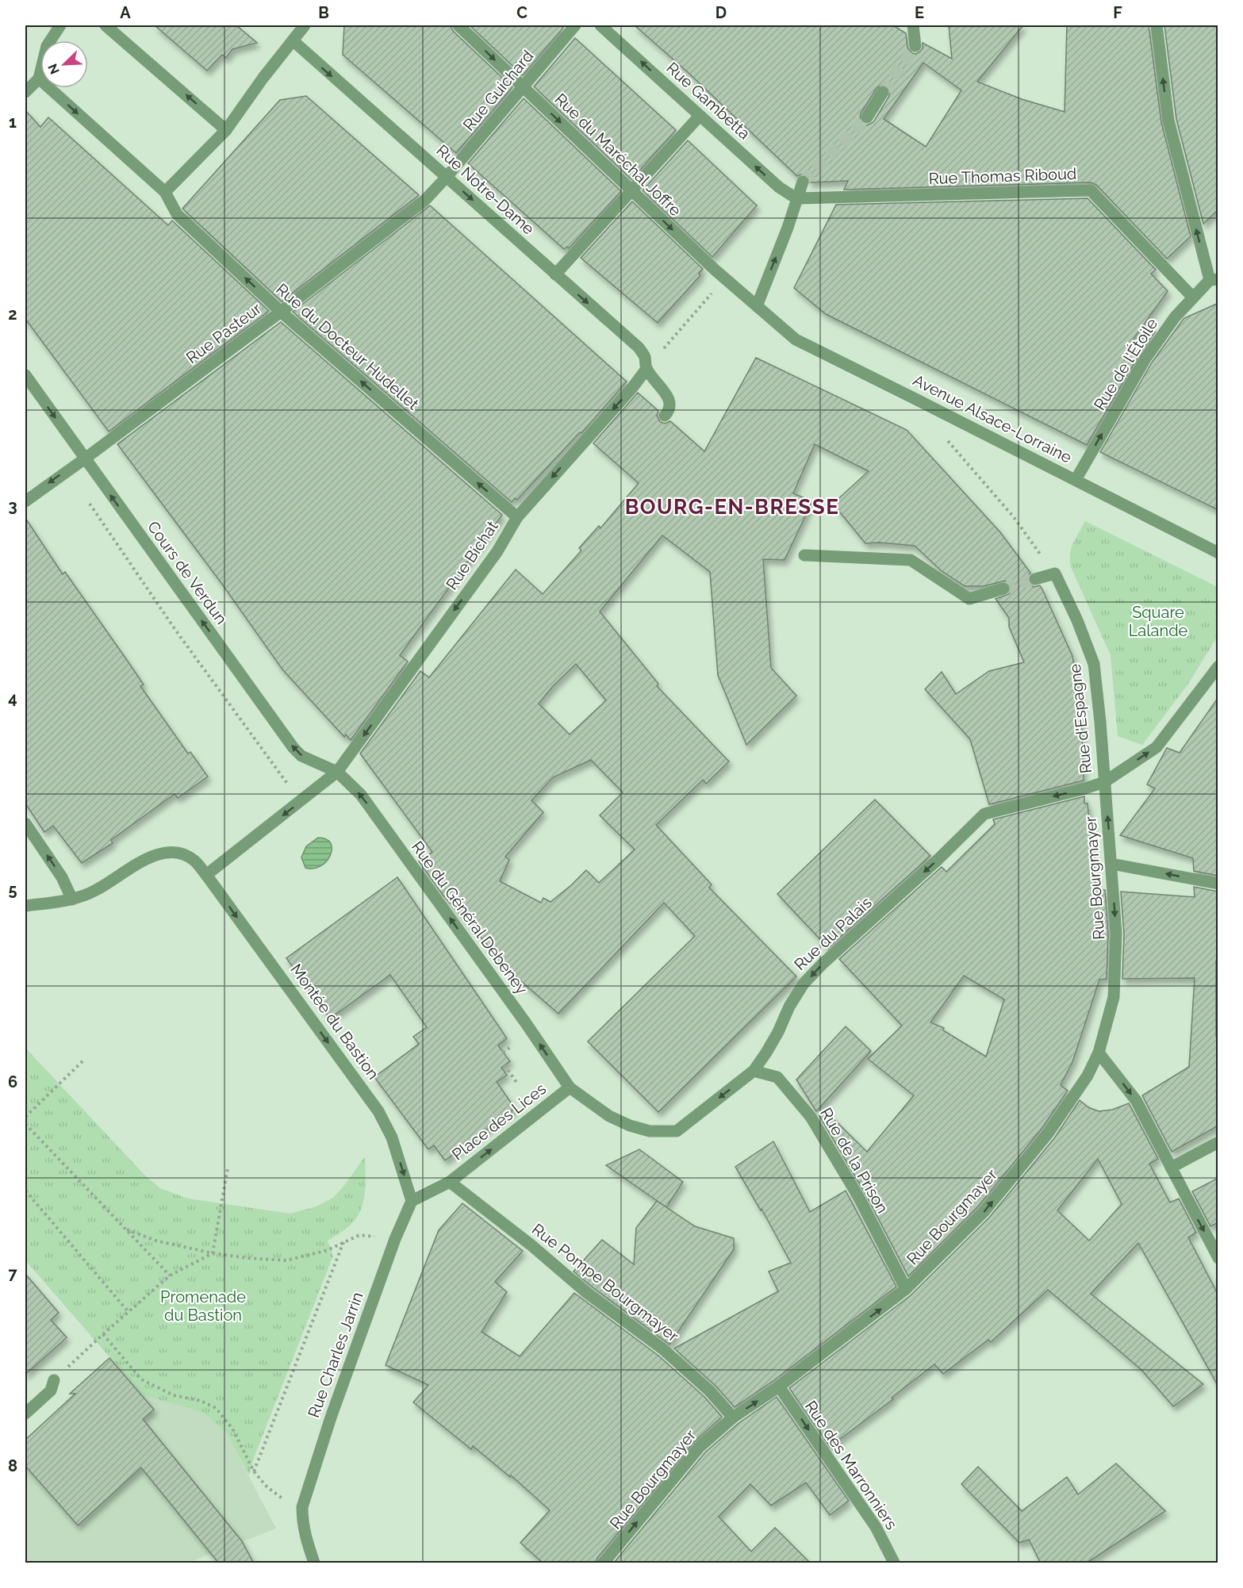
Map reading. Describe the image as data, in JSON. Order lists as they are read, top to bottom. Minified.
{"streets":{"street":["Rue Guichard","Rue Gambetta","Rue du Maréchal Joffre","Rue Thomas Riboud","Rue Notre-Dame","Rue Pasteur","Rue du Docteur Hudellet","Rue de l'Étoile","Avenue Alsace-Lorraine","Rue Bichat","Cours de Verdun","Rue d'Espagne","Rue Bourgmayer","Rue du Général Debeney","Rue du Palais","Montée du Bastion","Place des Lices","Rue de la Prison","Rue Pompe Bourgmayer","Rue Charles Jarrin","Rue des Marronniers"]},"crossings":[["Rue Guichard","Rue du Maréchal Joffre"],["Rue Guichard","Rue Notre-Dame"],["Rue Guichard","Rue Pasteur"],["Rue Gambetta","Rue Thomas Riboud"],["Rue du Maréchal Joffre","Avenue Alsace-Lorraine"],["Rue Thomas Riboud","Rue de l'Étoile"],["Rue Notre-Dame","Rue Pasteur"],["Rue Notre-Dame","Rue Bichat"],["Rue Pasteur","Rue du Docteur Hudellet"],["Rue Pasteur","Cours de Verdun"],["Rue du Docteur Hudellet","Rue Bichat"],["Rue de l'Étoile","Avenue Alsace-Lorraine"],["Rue Bichat","Cours de Verdun"],["Rue Bichat","Rue du Général Debeney"],["Rue Bichat","Montée du Bastion"],["Cours de Verdun","Rue du Général Debeney"],["Rue d'Espagne","Rue Bourgmayer"],["Rue d'Espagne","Rue du Palais"],["Rue Bourgmayer","Rue du Palais"],["Rue Bourgmayer","Rue de la Prison"],["Rue Bourgmayer","Rue Pompe Bourgmayer"],["Rue Bourgmayer","Rue des Marronniers"],["Rue du Général Debeney","Rue du Palais"],["Rue du Général Debeney","Place des Lices"],["Rue du Palais","Place des Lices"],["Rue du Palais","Rue de la Prison"],["Montée du Bastion","Rue Charles Jarrin"],["Place des Lices","Rue Pompe Bourgmayer"]],"one_way":["Rue Gambetta","Rue du Maréchal Joffre","Rue Notre-Dame","Rue de l'Étoile","Rue Bichat","Rue du Général Debeney","Montée du Bastion","Place des Lices","Rue des Marronniers"],"districts":["BOURG-EN-BRESSE"],"parks":["Square Lalande","Promenade du Bastion"],"north":"bottom left","grid":{"columns":["A","B","C","D","E","F"],"rows":["1","2","3","4","5","6","7","8"]}}
